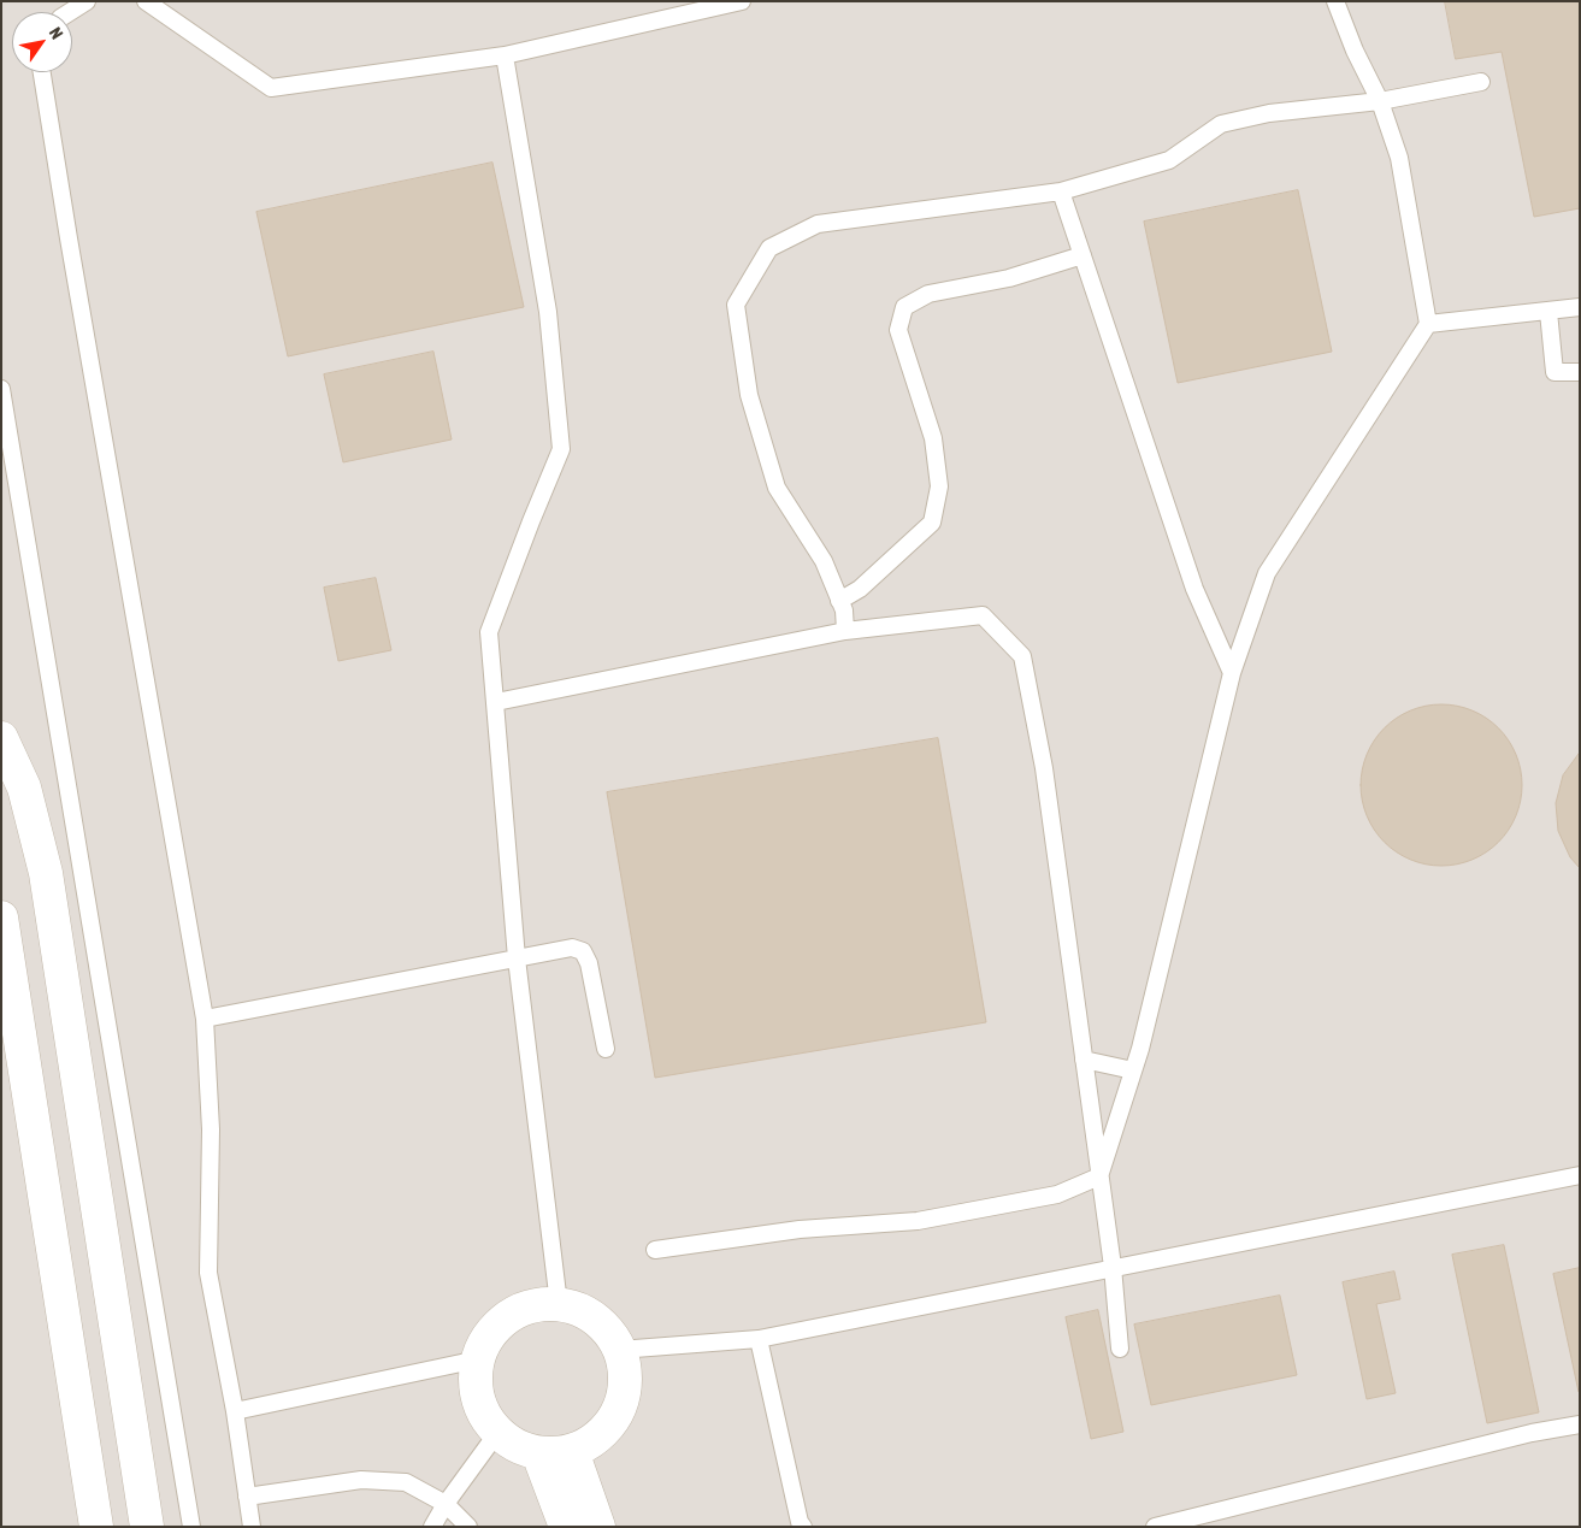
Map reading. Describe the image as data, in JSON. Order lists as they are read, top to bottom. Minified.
{"north":"top right"}
